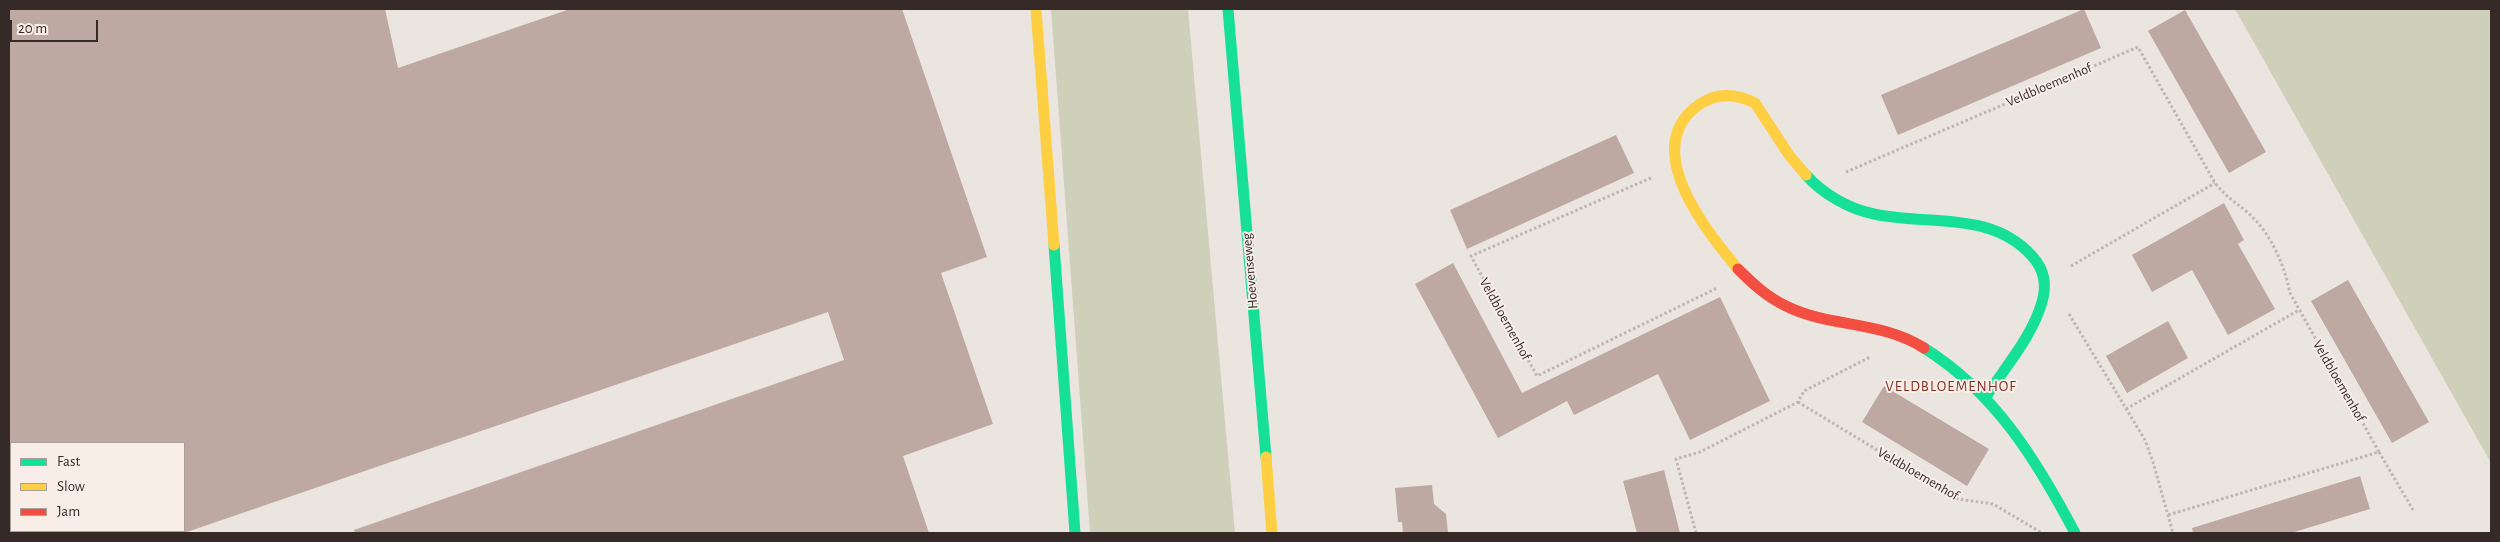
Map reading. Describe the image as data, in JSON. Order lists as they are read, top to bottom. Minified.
{"streets":{"street":["Hoevenseweg"],"path":["Veldbloemenhof"]},"districts":["VELDBLOEMENHOF"],"legend":["Fast","Slow","Jam"],"scale_bar":"20 m"}
